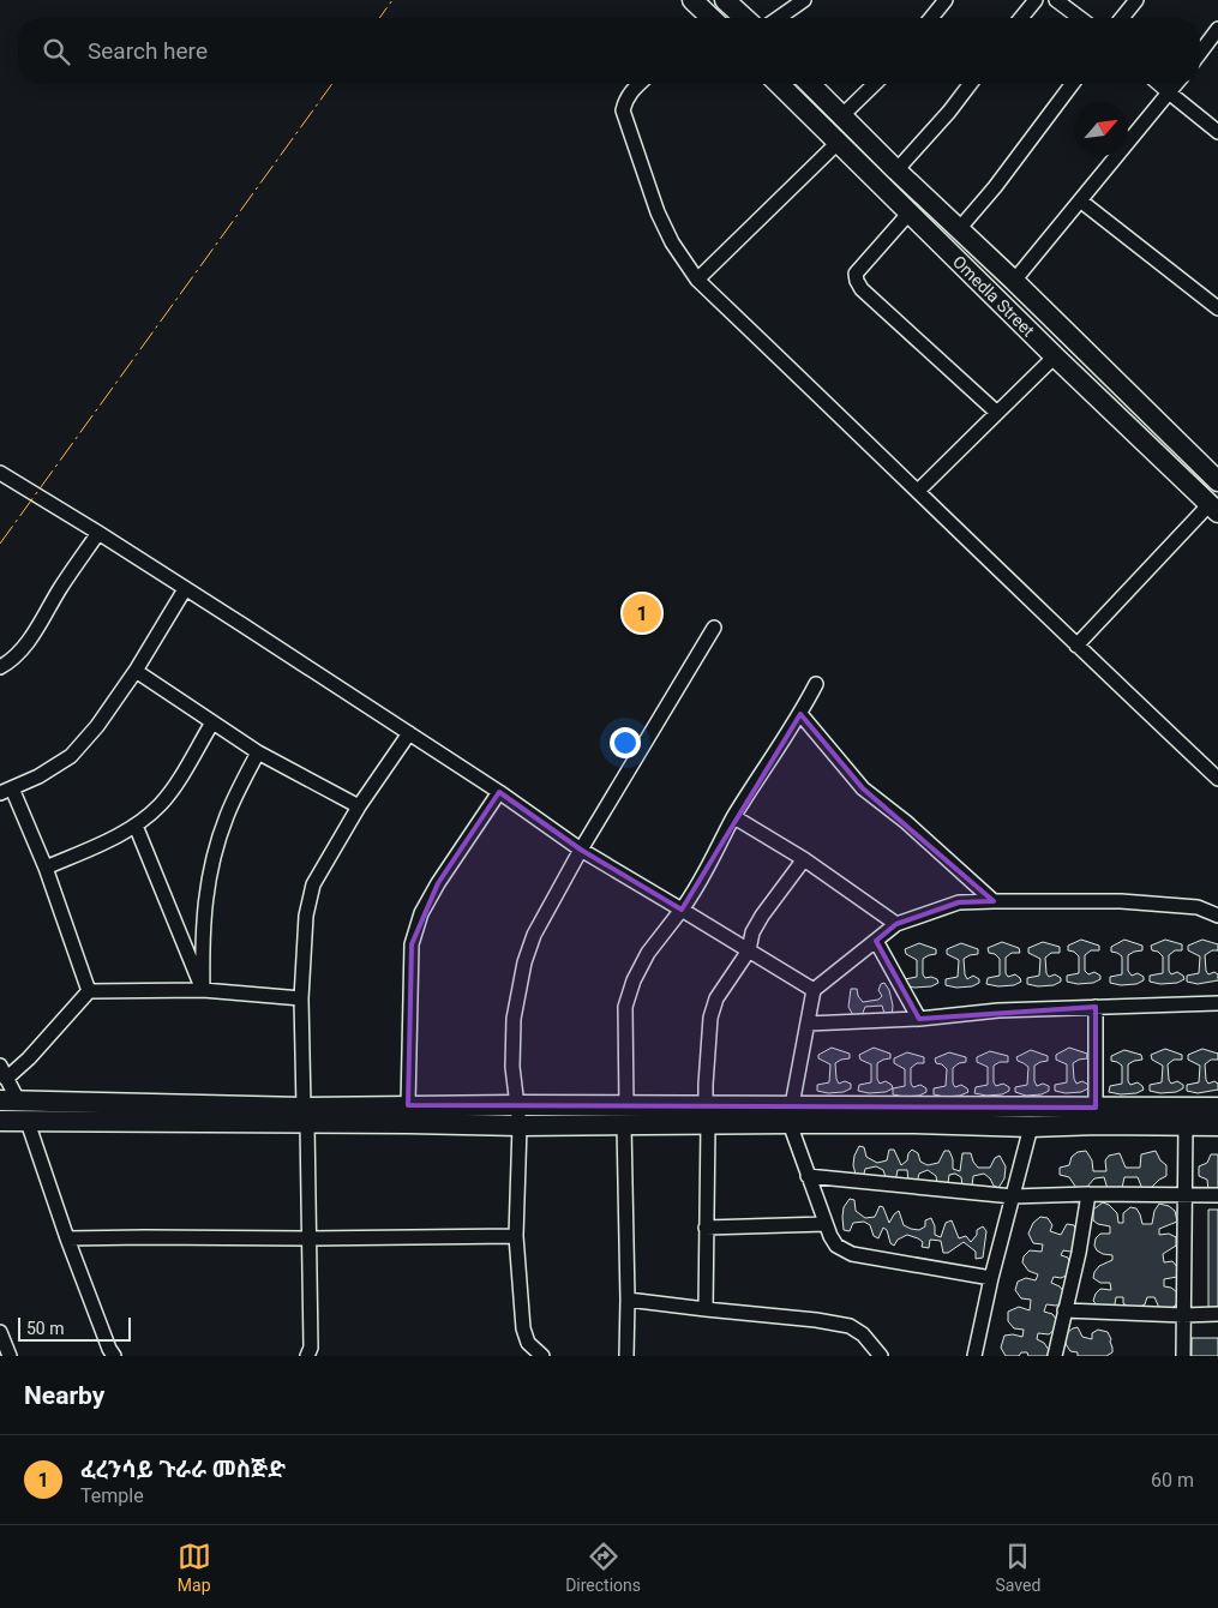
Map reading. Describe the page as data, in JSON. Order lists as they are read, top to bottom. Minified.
{"streets":{"street":["Omedla Street"]},"scale_bar":"50 m","north":"top right","page":{"search":"Search here","pins":"1","scale":"50 m","heading":"Nearby","list":[{"mark":"1","name":"ፈረንሳይ ጉራራ መስጅድ","note":"Temple","value":"60 m"}],"nav":["Map","Directions","Saved"]}}
